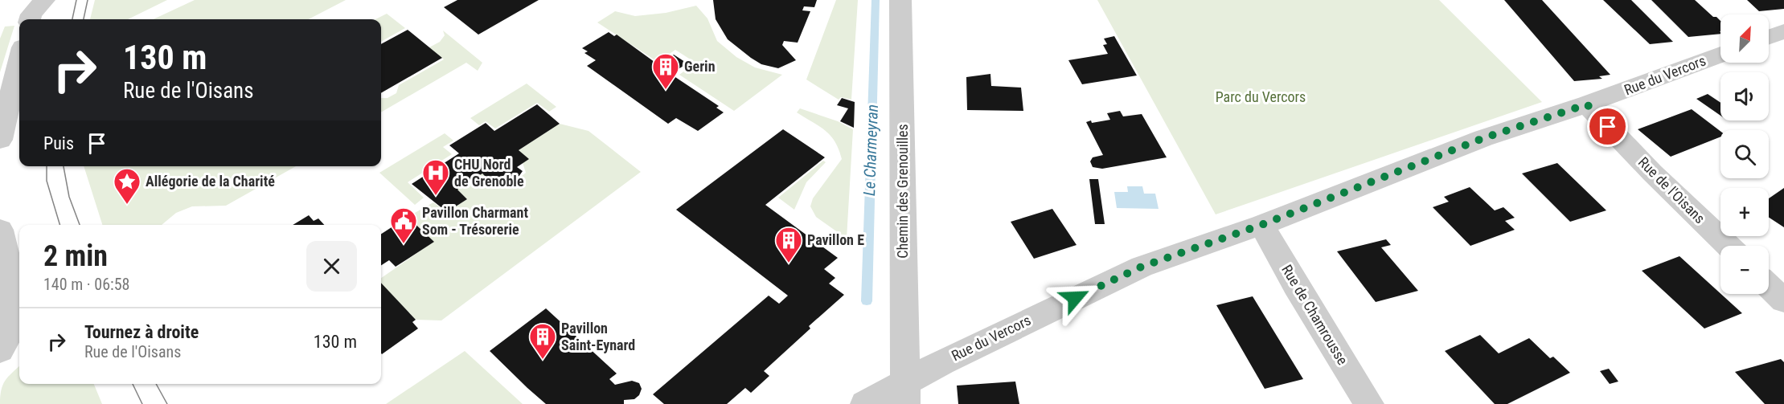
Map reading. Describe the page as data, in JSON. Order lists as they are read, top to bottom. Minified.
{"streets":{"street":["Rue du Vercors","Rue de l'Oisans","Chemin des Grenouilles","Rue de Chamrousse"]},"crossings":[["Rue du Vercors","Rue de l'Oisans"],["Rue du Vercors","Chemin des Grenouilles"],["Rue du Vercors","Rue de Chamrousse"]],"water":["Le Charmeyran"],"parks":["Parc du Vercors"],"places":{"building":["Gerin","Pavillon E","Pavillon Saint-Eynard"],"hospital":["CHU Nord de Grenoble"],"place":["Allégorie de la Charité"],"public building":["Pavillon Charmant Som - Trésorerie"]},"north":"top right","page":{"map_buttons":["+","−"],"turn":["130 m","Rue de l'Oisans"],"then":"Puis","heading":["2 min","140 m · 06:58"],"list":[{"name":"Tournez à droite","note":"Rue de l'Oisans","value":"130 m"}]}}
